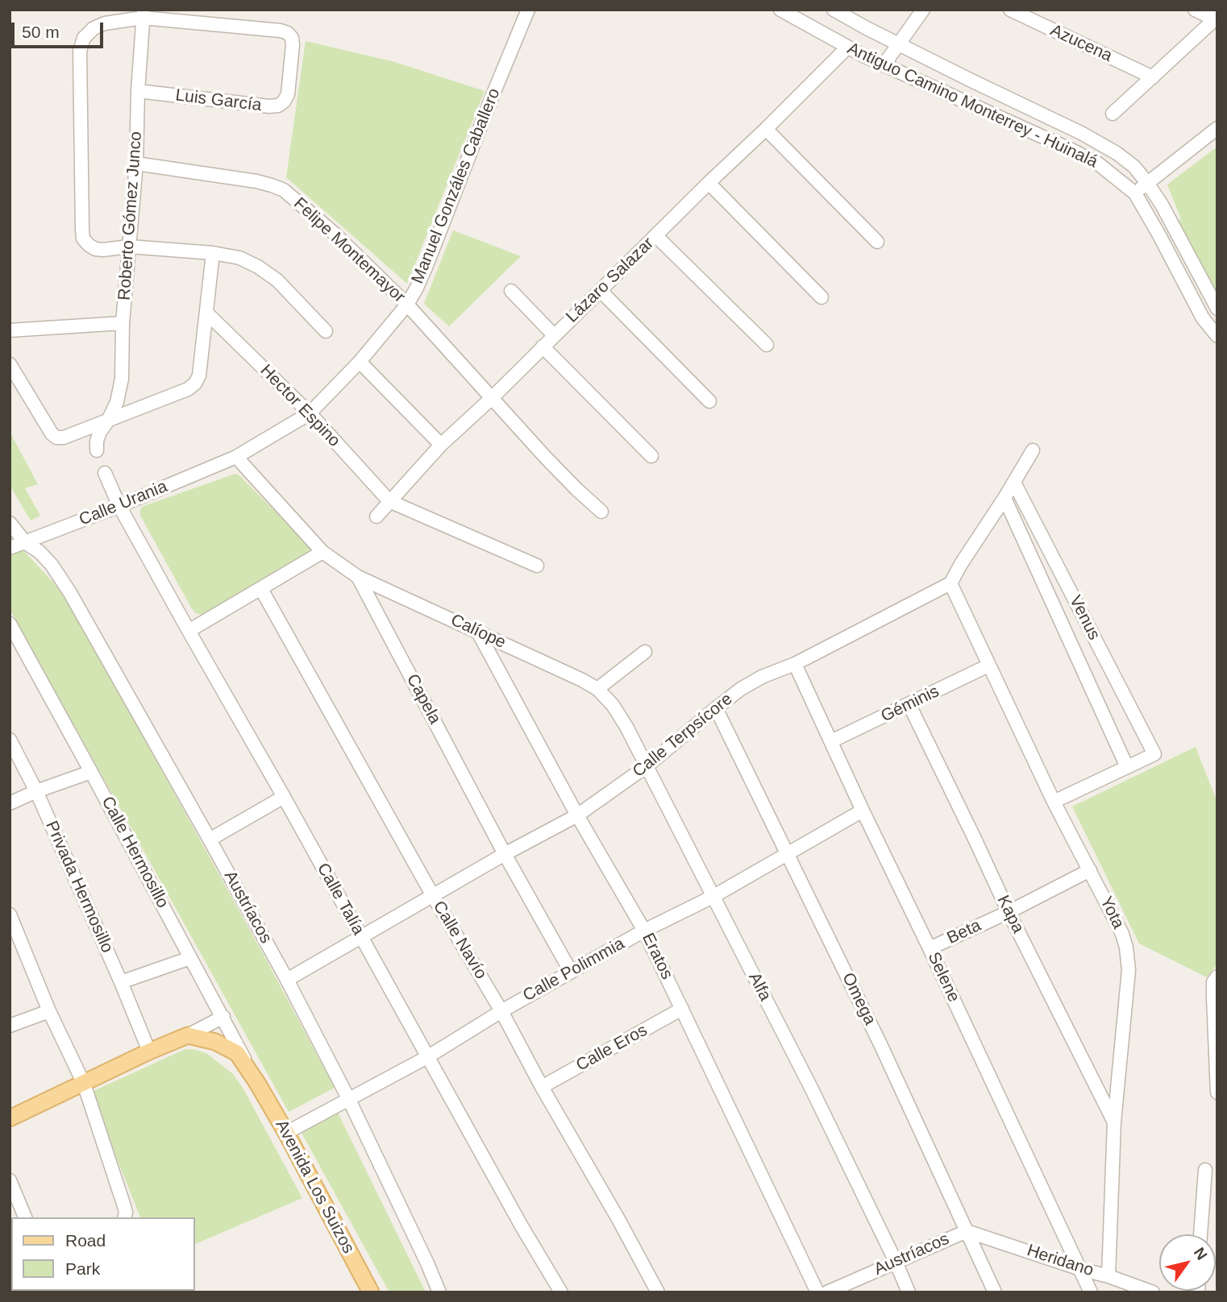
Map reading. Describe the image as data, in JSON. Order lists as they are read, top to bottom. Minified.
{"streets":{"main road":["Avenida Los Suizos"],"street":["Azucena","Luis García","Antiguo Camino Monterrey - Huinalá","Manuel Gonzáles Caballero","Roberto Gómez Junco","Felipe Montemayor","Lázaro Salazar","Hector Espino","Calle Urania","Venus","Calíope","Capela","Géminis","Calle Terpsícore","Calle Hermosillo","Privada Hermosillo","Calle Talía","Austríacos","Yota","Kapa","Beta","Calle Navío","Eratos","Calle Polimmia","Selene","Alfa","Omega","Calle Eros","Heridano"]},"crossings":[["Luis García","Roberto Gómez Junco"],["Antiguo Camino Monterrey - Huinalá","Lázaro Salazar"],["Manuel Gonzáles Caballero","Felipe Montemayor"],["Manuel Gonzáles Caballero","Hector Espino"],["Manuel Gonzáles Caballero","Calle Urania"],["Manuel Gonzáles Caballero","Capela"],["Roberto Gómez Junco","Felipe Montemayor"],["Felipe Montemayor","Lázaro Salazar"],["Lázaro Salazar","Hector Espino"],["Calle Urania","Capela"],["Calle Urania","Calle Talía"],["Calle Urania","Austríacos"],["Calíope","Capela"],["Calíope","Eratos"],["Calíope","Alfa"],["Capela","Calle Terpsícore"],["Capela","Calle Polimmia"],["Géminis","Yota"],["Géminis","Kapa"],["Géminis","Selene"],["Calle Terpsícore","Calle Talía"],["Calle Terpsícore","Austríacos"],["Calle Terpsícore","Yota"],["Calle Terpsícore","Calle Navío"],["Calle Terpsícore","Eratos"],["Calle Terpsícore","Selene"],["Calle Terpsícore","Alfa"],["Calle Terpsícore","Omega"],["Calle Hermosillo","Avenida Los Suizos"],["Calle Talía","Calle Polimmia"],["Austríacos","Calle Polimmia"],["Austríacos","Alfa"],["Austríacos","Omega"],["Austríacos","Heridano"],["Yota","Kapa"],["Yota","Beta"],["Yota","Heridano"],["Kapa","Beta"],["Beta","Selene"],["Calle Navío","Calle Polimmia"],["Calle Navío","Calle Eros"],["Eratos","Calle Polimmia"],["Eratos","Calle Eros"],["Calle Polimmia","Selene"],["Calle Polimmia","Alfa"],["Calle Polimmia","Omega"],["Calle Polimmia","Avenida Los Suizos"],["Selene","Heridano"],["Omega","Heridano"]],"legend":["Road","Park"],"scale_bar":"50 m","north":"top right"}
